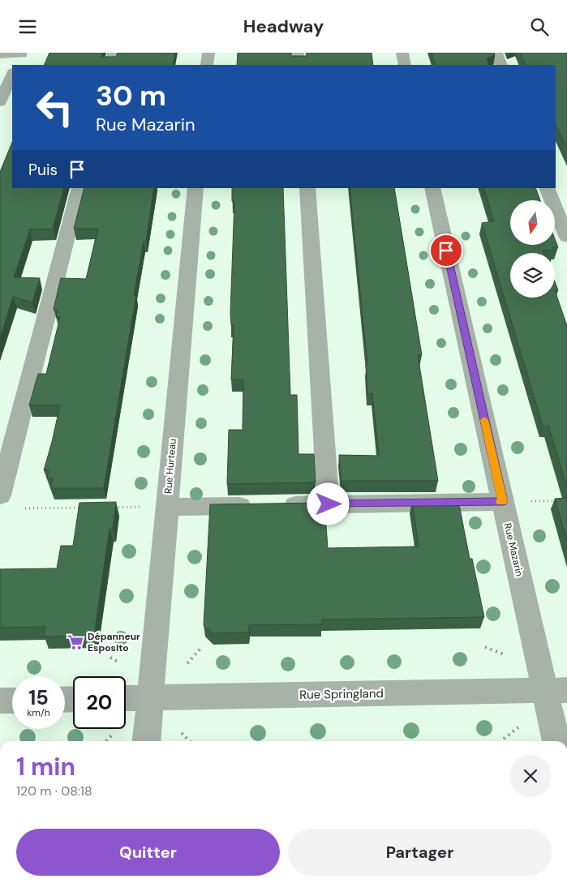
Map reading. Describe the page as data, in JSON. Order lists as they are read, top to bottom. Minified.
{"streets":{"street":["Rue Hurteau","Rue Mazarin","Rue Springland"]},"crossings":[["Rue Hurteau","Rue Springland"],["Rue Mazarin","Rue Springland"]],"places":{"supermarket":["Dépanneur Esposito"]},"north":"bottom","page":{"header":"Headway","turn":["30 m","Rue Mazarin"],"then":"Puis","speed":"15 km/h","limit":"20","heading":["1 min","120 m · 08:18"],"buttons":["Quitter","Partager"]}}
